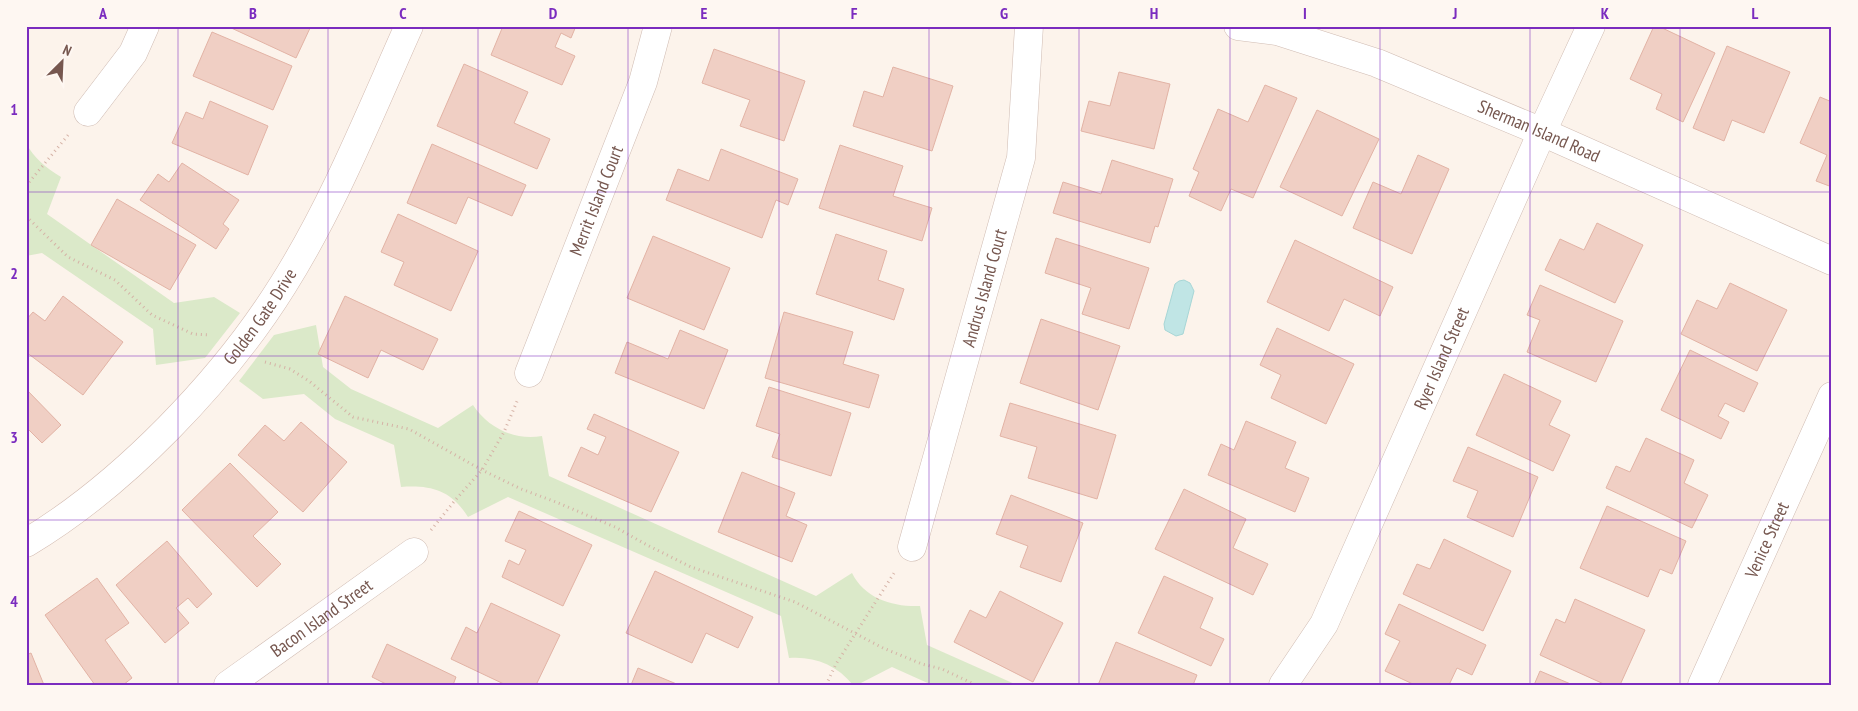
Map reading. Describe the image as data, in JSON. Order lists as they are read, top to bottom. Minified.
{"streets":{"street":["Sherman Island Road","Merrit Island Court","Andrus Island Court","Golden Gate Drive","Ryer Island Street","Venice Street","Bacon Island Street"]},"crossings":[["Sherman Island Road","Ryer Island Street"]],"north":"top right","grid":{"columns":["A","B","C","D","E","F","G","H","I","J","K","L"],"rows":["1","2","3","4"]}}
